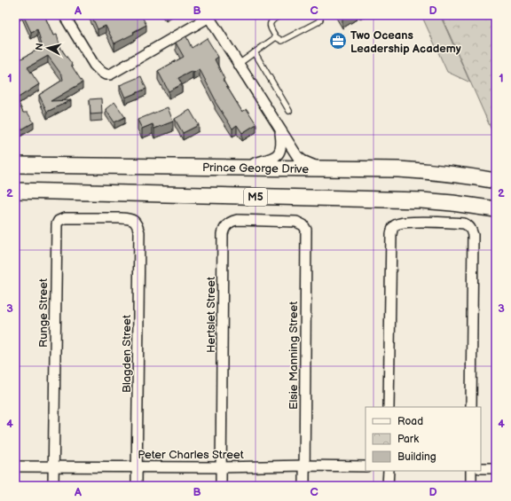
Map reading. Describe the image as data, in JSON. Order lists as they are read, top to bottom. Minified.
{"streets":{"main road":["Prince George Drive","M5"],"street":["Runge Street","Hertslet Street","Blagden Street","Elsie Manning Street","Peter Charles Street"]},"crossings":[["Runge Street","Blagden Street"],["Runge Street","Peter Charles Street"],["Hertslet Street","Elsie Manning Street"],["Hertslet Street","Peter Charles Street"],["Blagden Street","Peter Charles Street"],["Elsie Manning Street","Peter Charles Street"]],"places":{"office":["Two Oceans Leadership Academy"]},"legend":["Road","Park","Building"],"north":"left","grid":{"columns":["A","B","C","D"],"rows":["1","2","3","4"]}}
